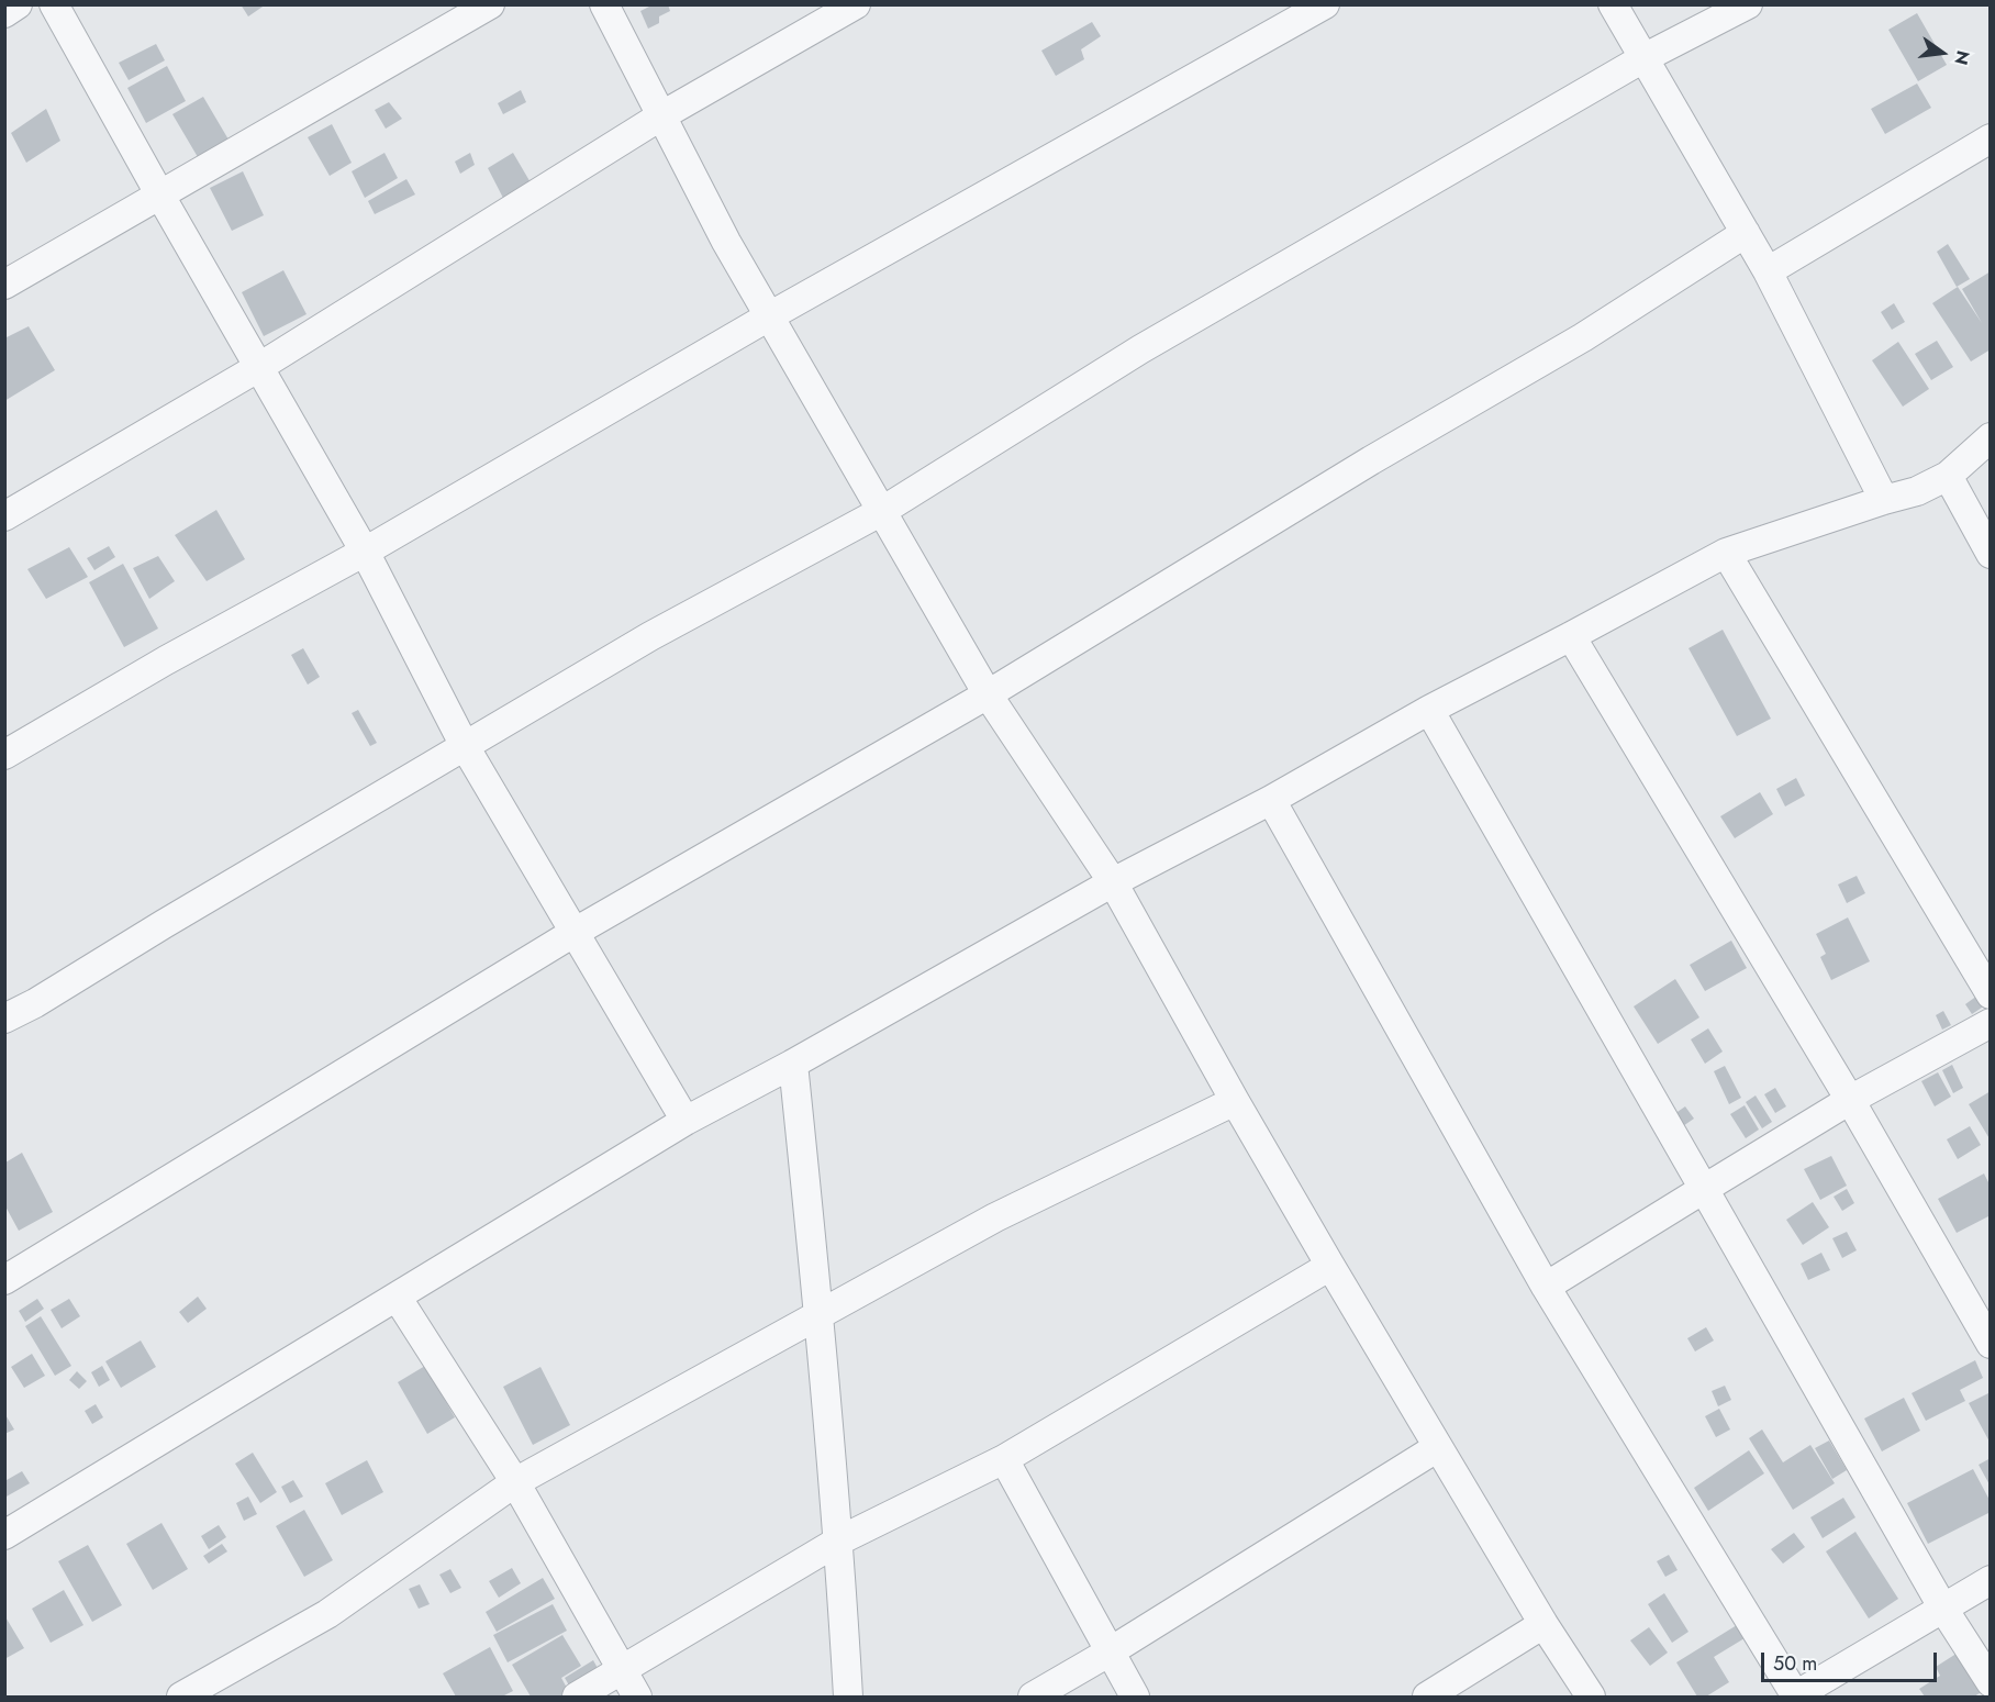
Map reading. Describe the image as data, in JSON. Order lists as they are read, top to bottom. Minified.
{"scale_bar":"50 m","north":"right"}
